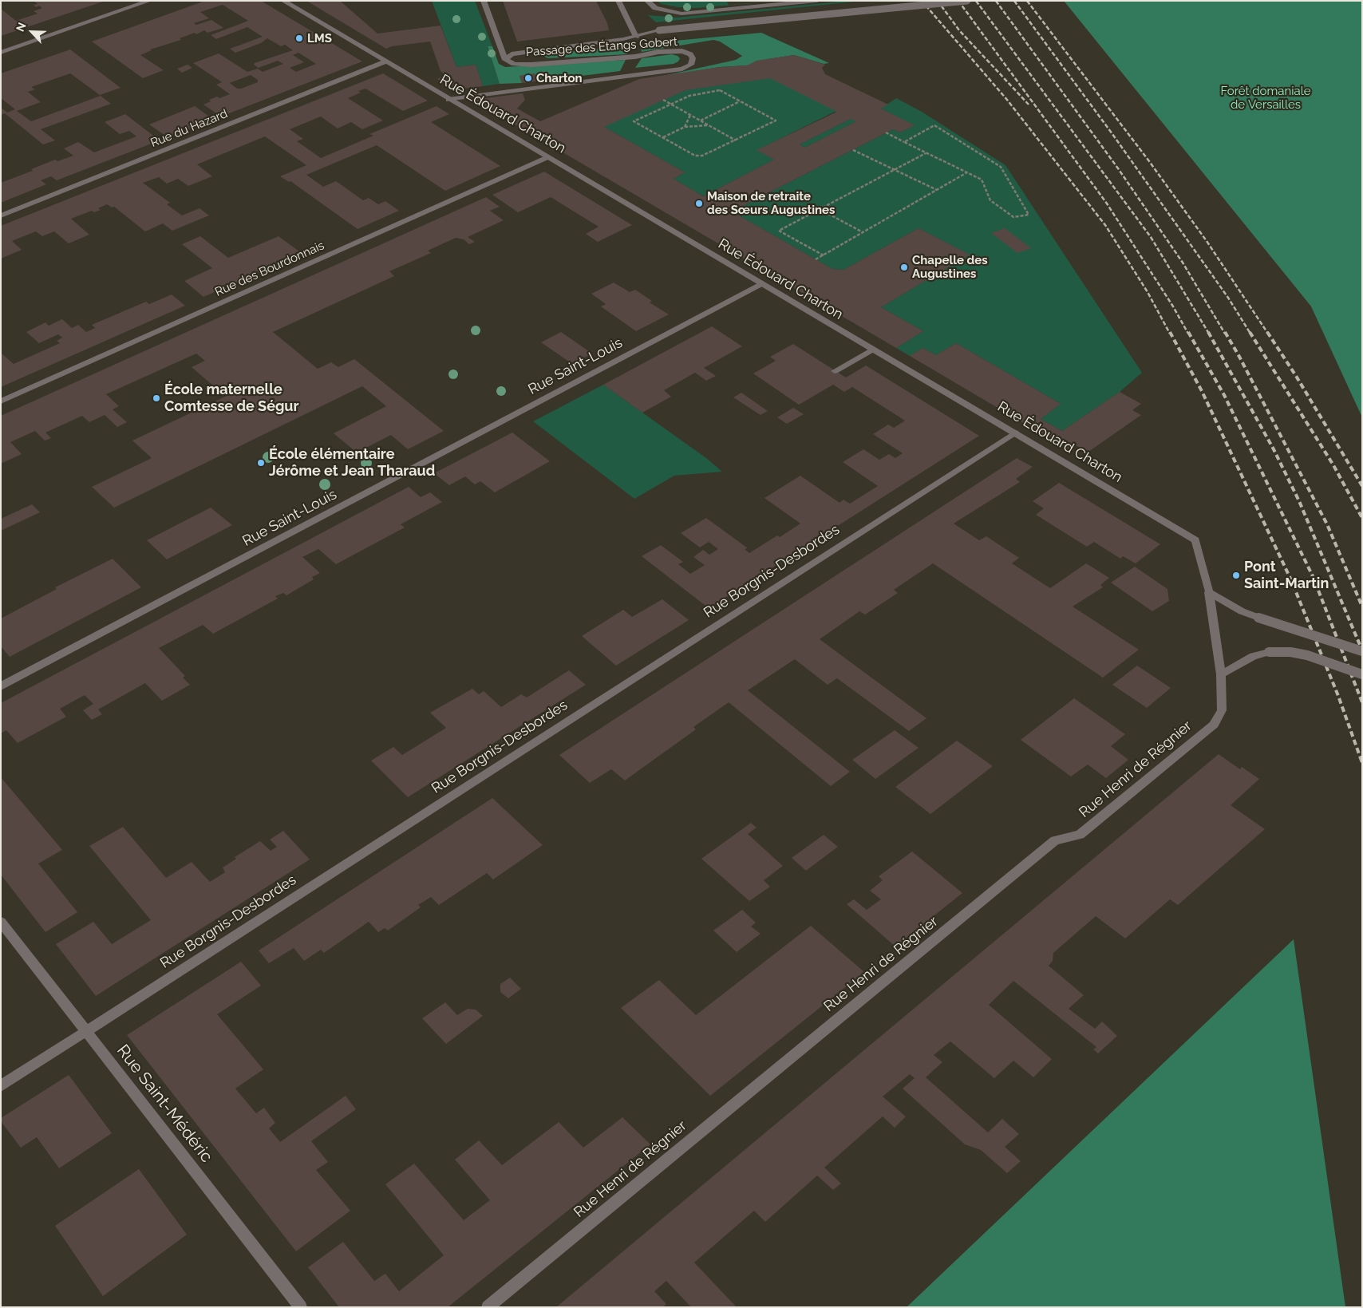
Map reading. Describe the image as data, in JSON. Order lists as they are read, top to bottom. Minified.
{"streets":{"street":["Passage des Étangs Gobert","Rue Édouard Charton","Rue du Hazard","Rue des Bourdonnais","Rue Saint-Louis","Rue Borgnis-Desbordes","Rue Henri de Régnier","Rue Saint-Médéric"]},"crossings":[["Passage des Étangs Gobert","Rue Édouard Charton"],["Rue Édouard Charton","Rue du Hazard"],["Rue Édouard Charton","Rue des Bourdonnais"],["Rue Édouard Charton","Rue Saint-Louis"],["Rue Édouard Charton","Rue Borgnis-Desbordes"],["Rue Édouard Charton","Rue Henri de Régnier"],["Rue Borgnis-Desbordes","Rue Saint-Médéric"]],"parks":["Forêt domaniale de Versailles"],"places":["LMS","Charton","Maison de retraite des Sœurs Augustines","Chapelle des Augustines","École maternelle Comtesse de Ségur","École élémentaire Jérôme et Jean Tharaud","Pont Saint-Martin"],"north":"top left"}
